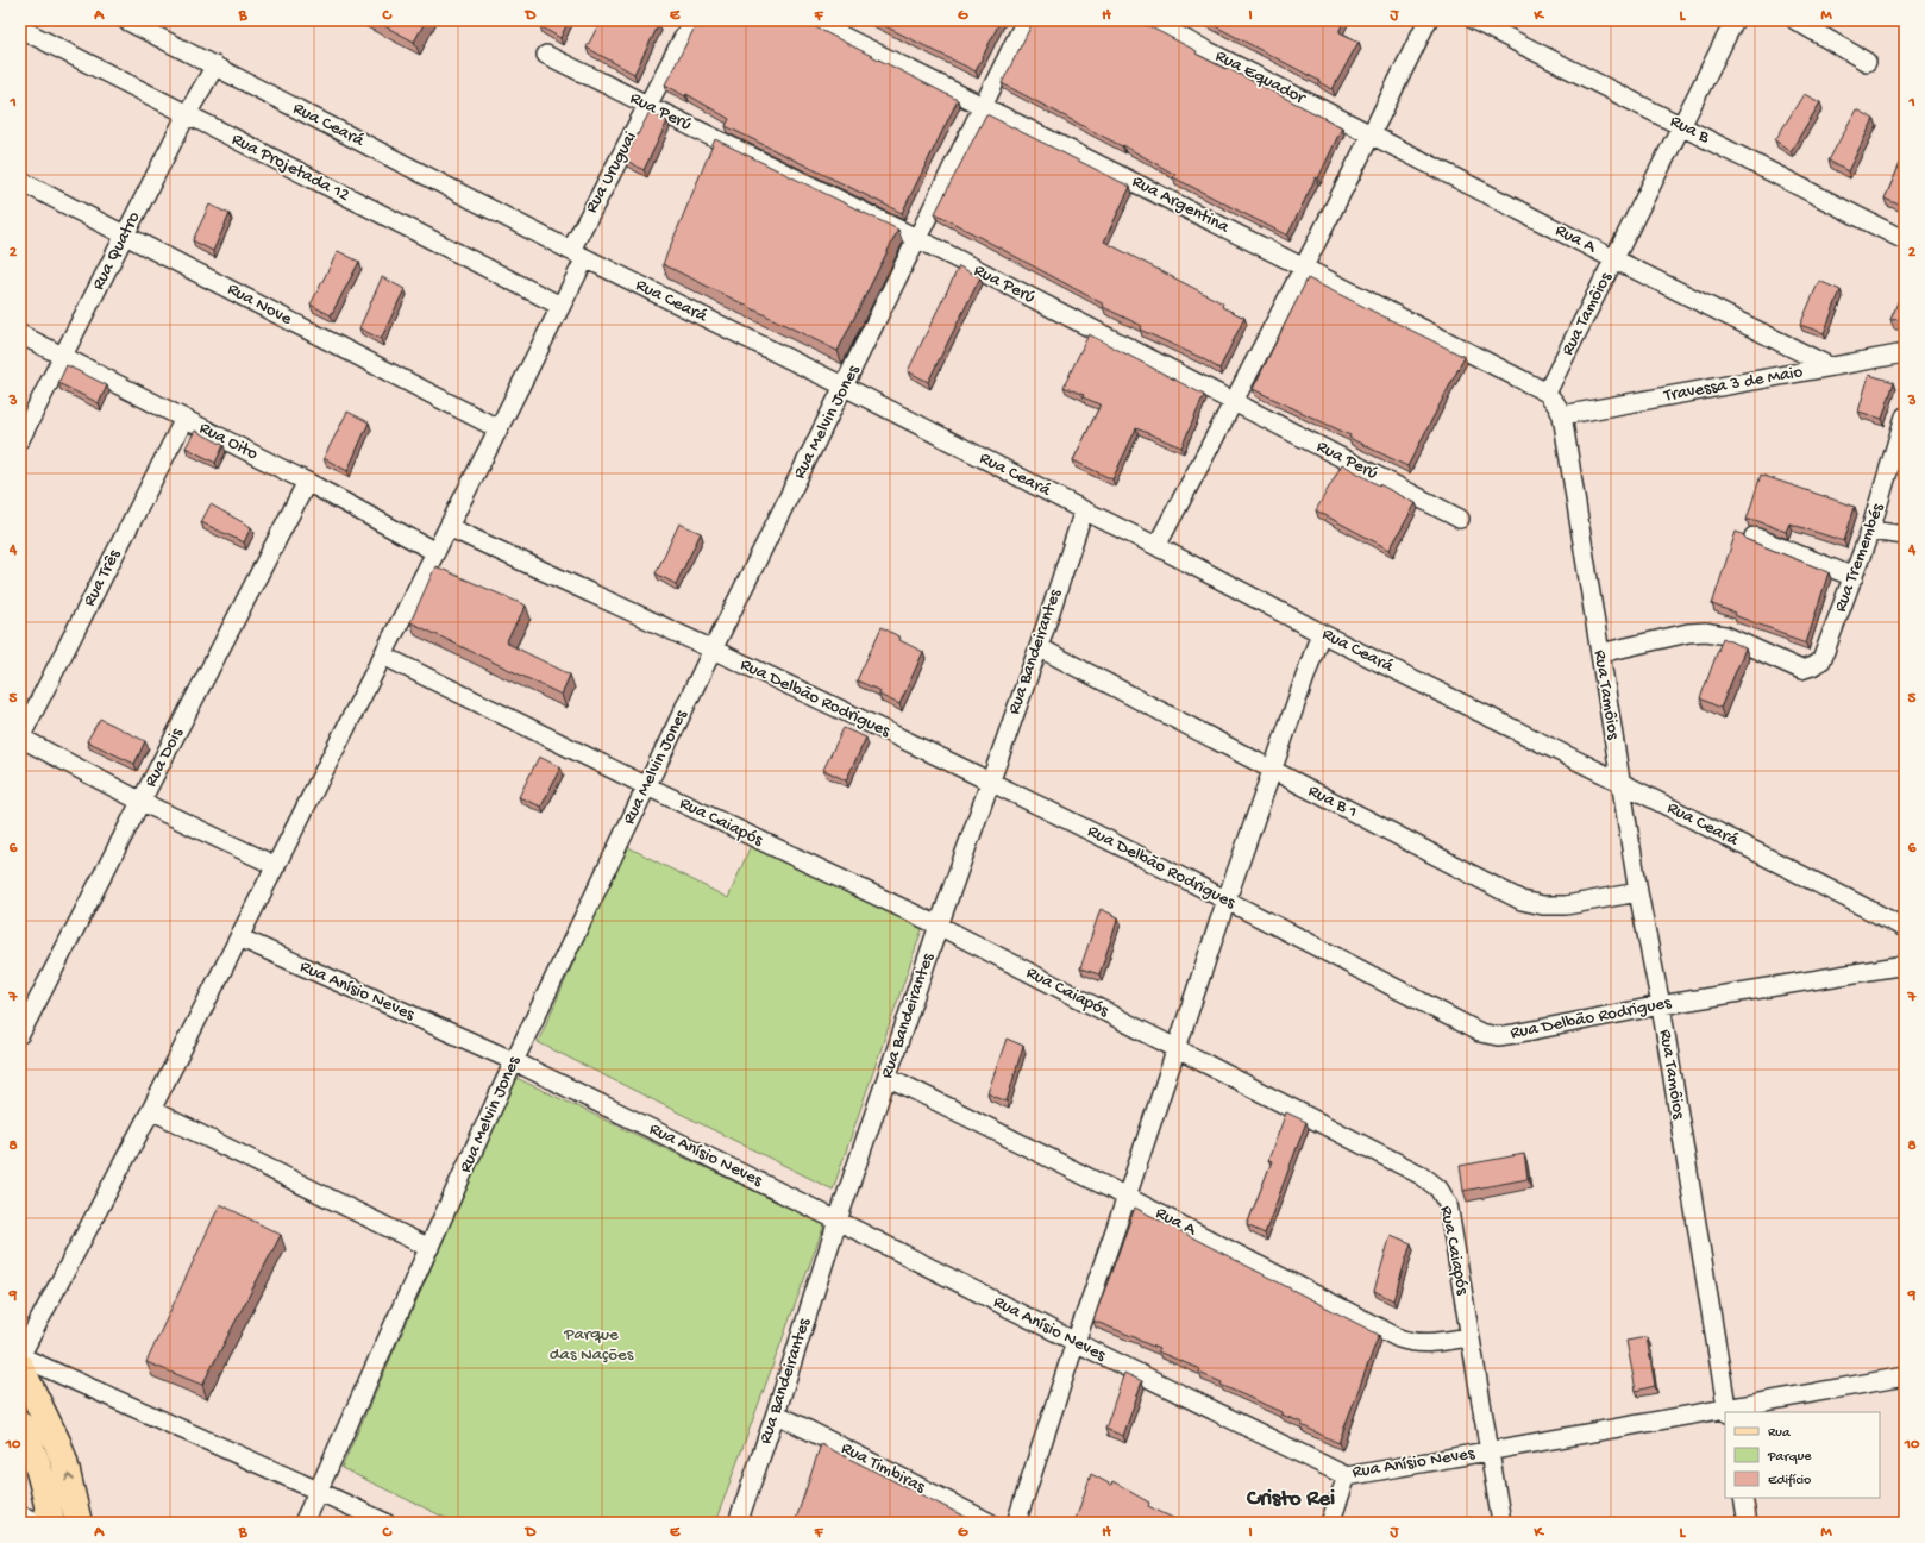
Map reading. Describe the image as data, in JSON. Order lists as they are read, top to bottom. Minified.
{"streets":{"street":["Rua Equador","Rua Perú","Rua Ceará","Rua B","Rua Projetada 12","Rua Uruguai","Rua Argentina","Rua A","Rua Quatro","Rua Nove","Rua Tamôios","Travessa 3 de Maio","Rua Melvin Jones","Rua Oito","Rua Tremembés","Rua Três","Rua Bandeirantes","Rua Delbão Rodrigues","Rua Dois","Rua B 1","Rua Caiapós","Rua Anísio Neves","Rua Timbiras"]},"crossings":[["Rua Equador","Rua A"],["Rua Perú","Rua Uruguai"],["Rua Perú","Rua Melvin Jones"],["Rua Ceará","Rua Uruguai"],["Rua Ceará","Rua Quatro"],["Rua Ceará","Rua Tamôios"],["Rua Ceará","Rua Melvin Jones"],["Rua Ceará","Rua Bandeirantes"],["Rua B","Rua Tamôios"],["Rua Projetada 12","Rua Uruguai"],["Rua Projetada 12","Rua Quatro"],["Rua Uruguai","Rua Nove"],["Rua Uruguai","Rua Oito"],["Rua Uruguai","Rua Delbão Rodrigues"],["Rua Uruguai","Rua Caiapós"],["Rua Uruguai","Rua Anísio Neves"],["Rua Argentina","Rua Tamôios"],["Rua Argentina","Rua Melvin Jones"],["Rua A","Rua Tamôios"],["Rua A","Travessa 3 de Maio"],["Rua A","Rua Bandeirantes"],["Rua A","Rua Caiapós"],["Rua Quatro","Rua Nove"],["Rua Quatro","Rua Oito"],["Rua Tamôios","Travessa 3 de Maio"],["Rua Tamôios","Rua Tremembés"],["Rua Tamôios","Rua Delbão Rodrigues"],["Rua Tamôios","Rua B 1"],["Rua Tamôios","Rua Anísio Neves"],["Rua Melvin Jones","Rua Delbão Rodrigues"],["Rua Melvin Jones","Rua Caiapós"],["Rua Melvin Jones","Rua Anísio Neves"],["Rua Oito","Rua Três"],["Rua Oito","Rua Dois"],["Rua Bandeirantes","Rua Delbão Rodrigues"],["Rua Bandeirantes","Rua B 1"],["Rua Bandeirantes","Rua Caiapós"],["Rua Bandeirantes","Rua Anísio Neves"],["Rua Bandeirantes","Rua Timbiras"],["Rua Caiapós","Rua Anísio Neves"]],"districts":["Cristo Rei"],"parks":["Parque das Nações"],"legend":["Rua","Parque","Edifício"],"grid":{"columns":["A","B","C","D","E","F","G","H","I","J","K","L","M"],"rows":["1","2","3","4","5","6","7","8","9","10"]}}
